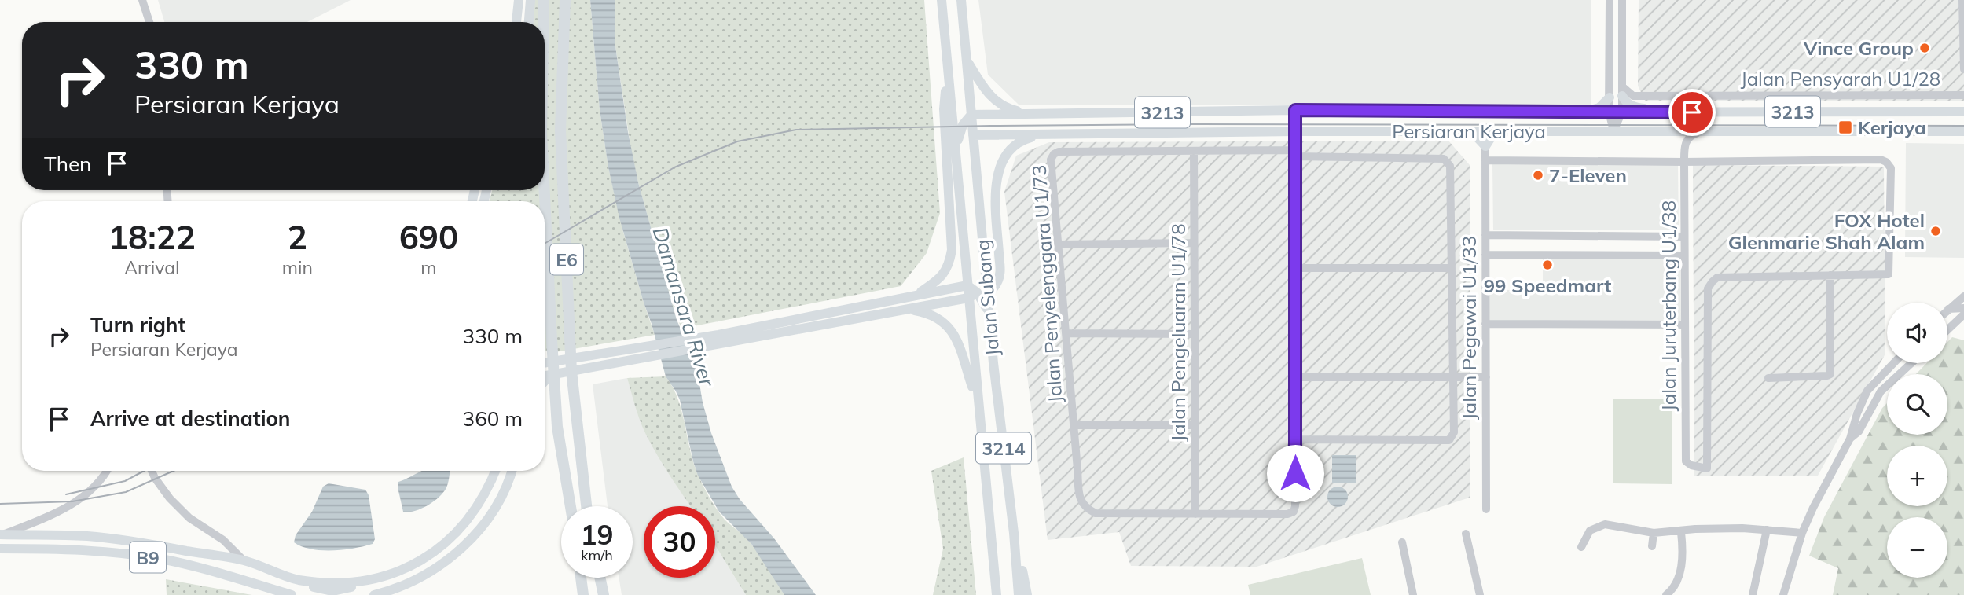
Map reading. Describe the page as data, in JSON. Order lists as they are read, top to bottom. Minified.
{"streets":{"highway":["E6"],"main road":["3213","Persiaran Kerjaya","Jalan Subang","3214","B9"],"street":["Jalan Pensyarah U1/28","Jalan Penyelenggara U1/73","Jalan Juruterbang U1/38","Jalan Pegawai U1/33","Jalan Pengeluaran U1/78"]},"crossings":[["Persiaran Kerjaya","Jalan Subang"],["Jalan Penyelenggara U1/73","Jalan Pengeluaran U1/78"]],"water":["Damansara River"],"places":{"other":["Vince Group","7-Eleven","FOX Hotel Glenmarie Shah Alam","99 Speedmart"],"transit":["Kerjaya"]},"page":{"turn":["330 m","Persiaran Kerjaya"],"then":"Then","eta":["18:22","Arrival","2","min","690","m"],"list":[{"name":"Turn right","note":"Persiaran Kerjaya","value":"330 m"},{"name":"Arrive at destination","value":"360 m"}],"map_buttons":["+","−"],"speed":"19 km/h","limit":"30"}}
